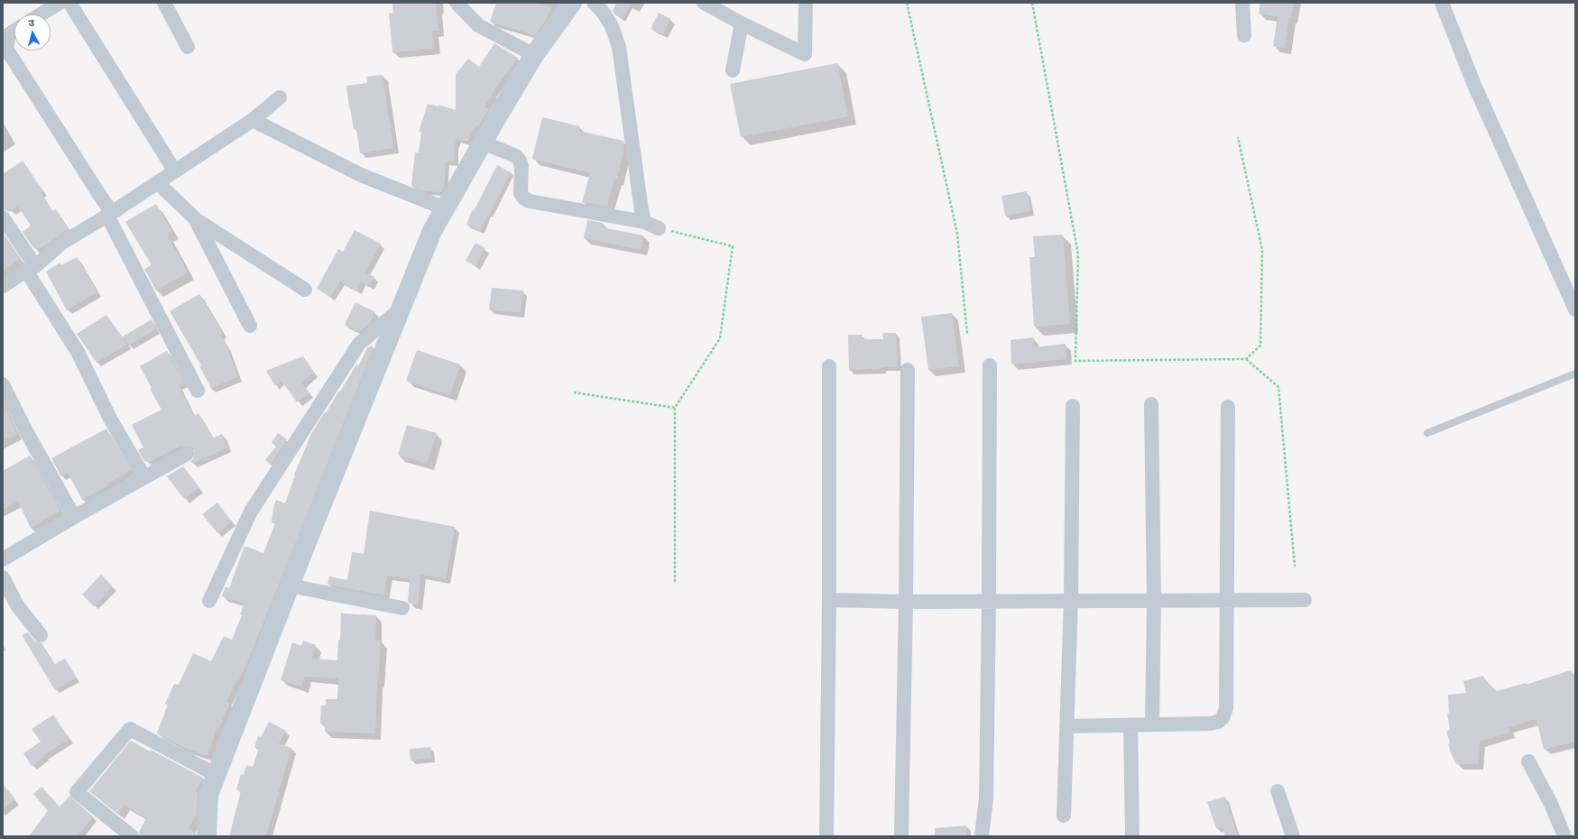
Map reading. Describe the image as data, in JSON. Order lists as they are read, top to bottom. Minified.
{"north":"top"}
